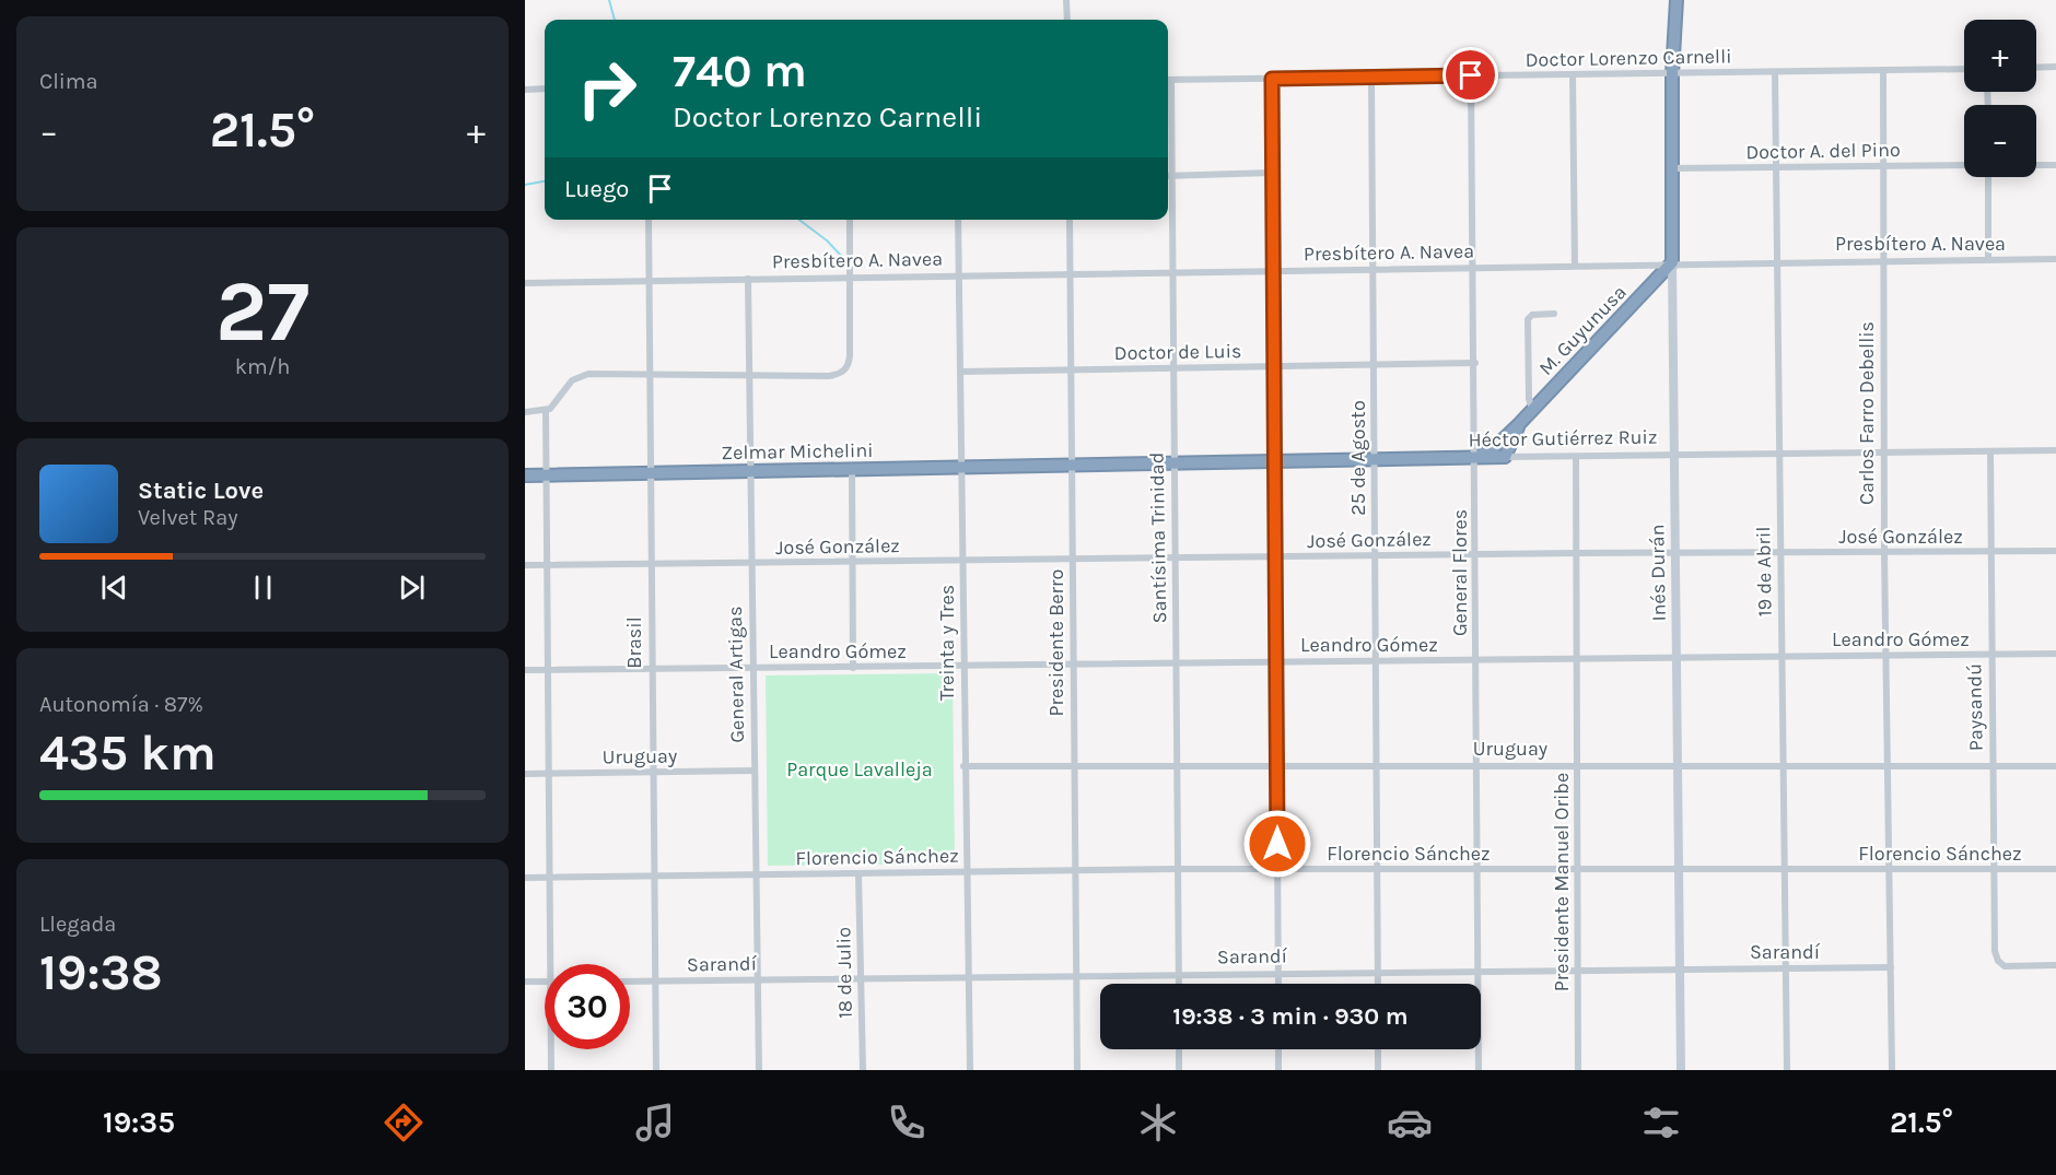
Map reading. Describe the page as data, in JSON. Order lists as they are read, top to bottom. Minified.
{"streets":{"highway":["M. Guyunusa","Héctor Gutiérrez Ruiz","Zelmar Michelini","Inés Durán"],"street":["Doctor Lorenzo Carnelli","Doctor A. del Pino","Presbítero A. Navea","Doctor de Luis","Carlos Farro Debellis","25 de Agosto","José González","Santísima Trinidad","19 de Abril","General Flores","Leandro Gómez","Brasil","Treinta y Tres","Presidente Berro","General Artigas","Paysandú","Uruguay","Florencio Sánchez","Presidente Manuel Oribe","Sarandí","18 de Julio"]},"crossings":[["Doctor Lorenzo Carnelli","Carlos Farro Debellis"],["Doctor Lorenzo Carnelli","25 de Agosto"],["Doctor Lorenzo Carnelli","Santísima Trinidad"],["Doctor Lorenzo Carnelli","19 de Abril"],["Doctor Lorenzo Carnelli","General Flores"],["Doctor Lorenzo Carnelli","Inés Durán"],["Doctor A. del Pino","Carlos Farro Debellis"],["Doctor A. del Pino","19 de Abril"],["Doctor A. del Pino","Inés Durán"],["Presbítero A. Navea","M. Guyunusa"],["Presbítero A. Navea","Carlos Farro Debellis"],["Presbítero A. Navea","25 de Agosto"],["Presbítero A. Navea","Santísima Trinidad"],["Presbítero A. Navea","19 de Abril"],["Presbítero A. Navea","General Flores"],["Presbítero A. Navea","Inés Durán"],["Presbítero A. Navea","Brasil"],["Presbítero A. Navea","Treinta y Tres"],["Presbítero A. Navea","Presidente Berro"],["Presbítero A. Navea","General Artigas"],["M. Guyunusa","Héctor Gutiérrez Ruiz"],["M. Guyunusa","General Flores"],["M. Guyunusa","Inés Durán"],["Doctor de Luis","25 de Agosto"],["Doctor de Luis","Santísima Trinidad"],["Doctor de Luis","General Flores"],["Doctor de Luis","Treinta y Tres"],["Doctor de Luis","Presidente Berro"],["Carlos Farro Debellis","Héctor Gutiérrez Ruiz"],["Carlos Farro Debellis","José González"],["Carlos Farro Debellis","Leandro Gómez"],["Carlos Farro Debellis","Uruguay"],["Carlos Farro Debellis","Florencio Sánchez"],["Carlos Farro Debellis","Sarandí"],["Héctor Gutiérrez Ruiz","Zelmar Michelini"],["Héctor Gutiérrez Ruiz","25 de Agosto"],["Héctor Gutiérrez Ruiz","Santísima Trinidad"],["Héctor Gutiérrez Ruiz","19 de Abril"],["Héctor Gutiérrez Ruiz","General Flores"],["Héctor Gutiérrez Ruiz","Inés Durán"],["Héctor Gutiérrez Ruiz","Presidente Berro"],["Héctor Gutiérrez Ruiz","Paysandú"],["Héctor Gutiérrez Ruiz","Presidente Manuel Oribe"],["Zelmar Michelini","Brasil"],["Zelmar Michelini","Treinta y Tres"],["Zelmar Michelini","Presidente Berro"],["Zelmar Michelini","General Artigas"],["25 de Agosto","José González"],["25 de Agosto","Leandro Gómez"],["25 de Agosto","Uruguay"],["25 de Agosto","Florencio Sánchez"],["25 de Agosto","Sarandí"],["José González","Santísima Trinidad"],["José González","19 de Abril"],["José González","General Flores"],["José González","Inés Durán"],["José González","Brasil"],["José González","Treinta y Tres"],["José González","Presidente Berro"],["José González","General Artigas"],["José González","Paysandú"],["José González","Presidente Manuel Oribe"],["Santísima Trinidad","Leandro Gómez"],["Santísima Trinidad","Uruguay"],["Santísima Trinidad","Florencio Sánchez"],["Santísima Trinidad","Sarandí"],["19 de Abril","Leandro Gómez"],["19 de Abril","Uruguay"],["19 de Abril","Florencio Sánchez"],["19 de Abril","Sarandí"],["General Flores","Leandro Gómez"],["General Flores","Uruguay"],["General Flores","Florencio Sánchez"],["General Flores","Sarandí"],["Inés Durán","Leandro Gómez"],["Inés Durán","Uruguay"],["Inés Durán","Florencio Sánchez"],["Inés Durán","Sarandí"],["Leandro Gómez","Brasil"],["Leandro Gómez","Treinta y Tres"],["Leandro Gómez","Presidente Berro"],["Leandro Gómez","General Artigas"],["Leandro Gómez","Paysandú"],["Leandro Gómez","Presidente Manuel Oribe"],["Brasil","Uruguay"],["Brasil","Florencio Sánchez"],["Brasil","Sarandí"],["Treinta y Tres","Uruguay"],["Treinta y Tres","Florencio Sánchez"],["Treinta y Tres","Sarandí"],["Presidente Berro","Uruguay"],["Presidente Berro","Florencio Sánchez"],["Presidente Berro","Sarandí"],["General Artigas","Uruguay"],["General Artigas","Florencio Sánchez"],["General Artigas","Sarandí"],["Paysandú","Uruguay"],["Paysandú","Florencio Sánchez"],["Uruguay","Presidente Manuel Oribe"],["Florencio Sánchez","Presidente Manuel Oribe"],["Florencio Sánchez","18 de Julio"],["Presidente Manuel Oribe","Sarandí"],["Sarandí","18 de Julio"]],"parks":["Parque Lavalleja"],"page":{"tile":["Clima",["27","km/h"],["Autonomía · 87%","435 km"],["Llegada","19:38"]],"map_buttons":["+","−"],"turn":["740 m","Doctor Lorenzo Carnelli"],"heat":["−","21.5°","+"],"then":"Luego","song":["Static Love","Velvet Ray"],"limit":"30","trip":"19:38 · 3 min · 930 m","tabs":["19:35","21.5°"]}}
